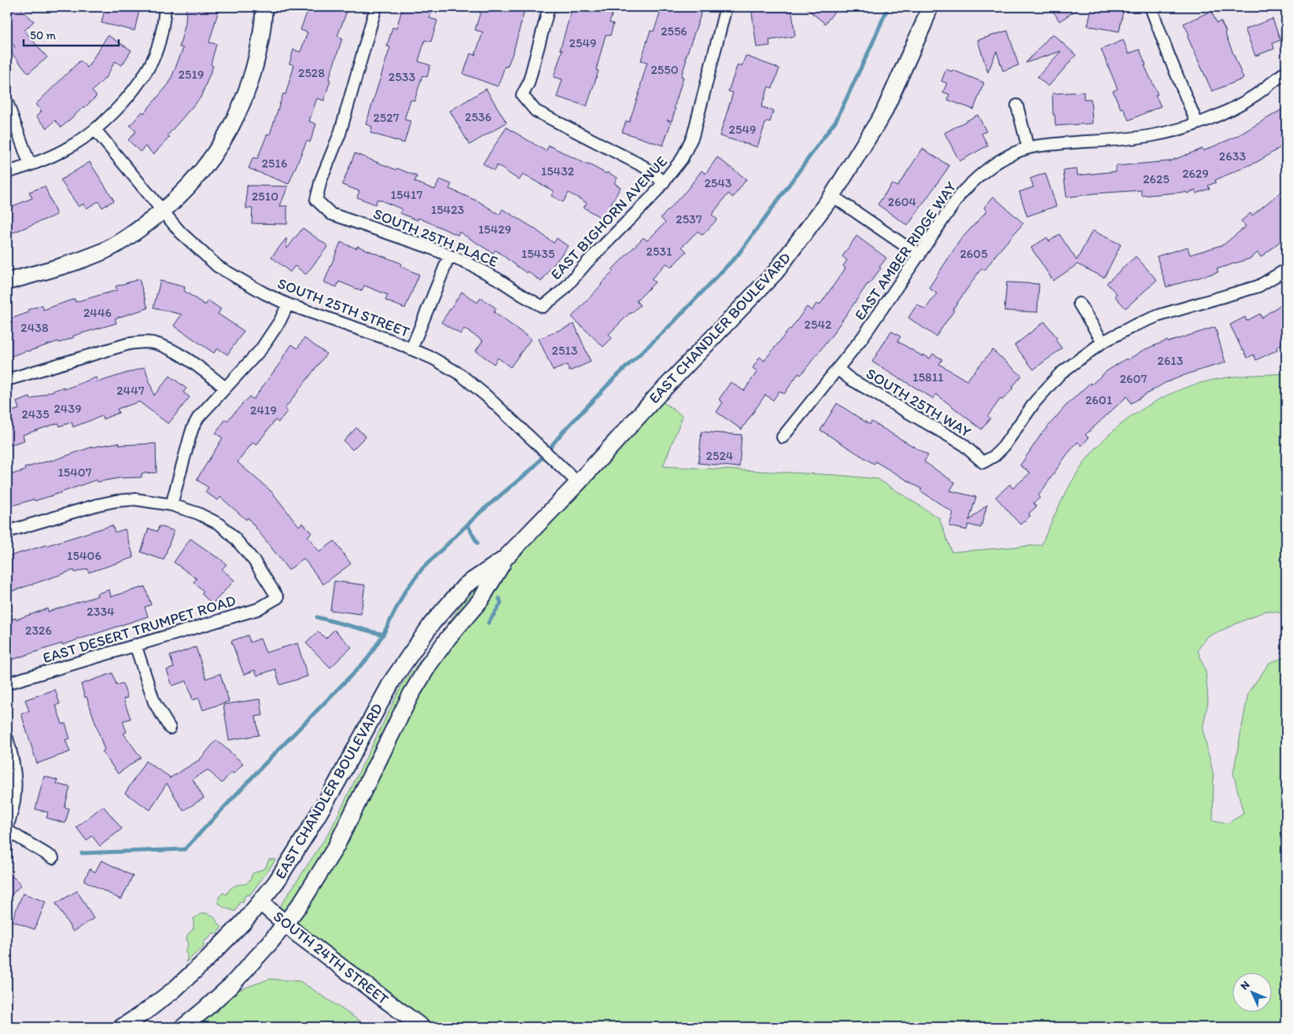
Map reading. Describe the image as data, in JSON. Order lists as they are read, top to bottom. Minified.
{"streets":{"main road":["EAST CHANDLER BOULEVARD","SOUTH 24TH STREET"],"street":["EAST BIGHORN AVENUE","SOUTH 25TH PLACE","EAST AMBER RIDGE WAY","SOUTH 25TH STREET","SOUTH 25TH WAY","EAST DESERT TRUMPET ROAD"]},"crossings":[["EAST BIGHORN AVENUE","SOUTH 25TH PLACE"],["EAST AMBER RIDGE WAY","SOUTH 25TH WAY"],["SOUTH 25TH STREET","EAST CHANDLER BOULEVARD"],["EAST CHANDLER BOULEVARD","SOUTH 24TH STREET"]],"house_numbers":["2556","2549","2550","2528","2519","2533","2536","2527","2549","2633","2516","15432","2629","2625","2543","15417","2510","2604","15423","2537","15429","2531","15435","2605","2446","2542","2438","2513","2613","15811","2607","2447","2601","2439","2419","2435","2524","15407","15406","2334","2326"],"scale_bar":"50 m","north":"top left"}
